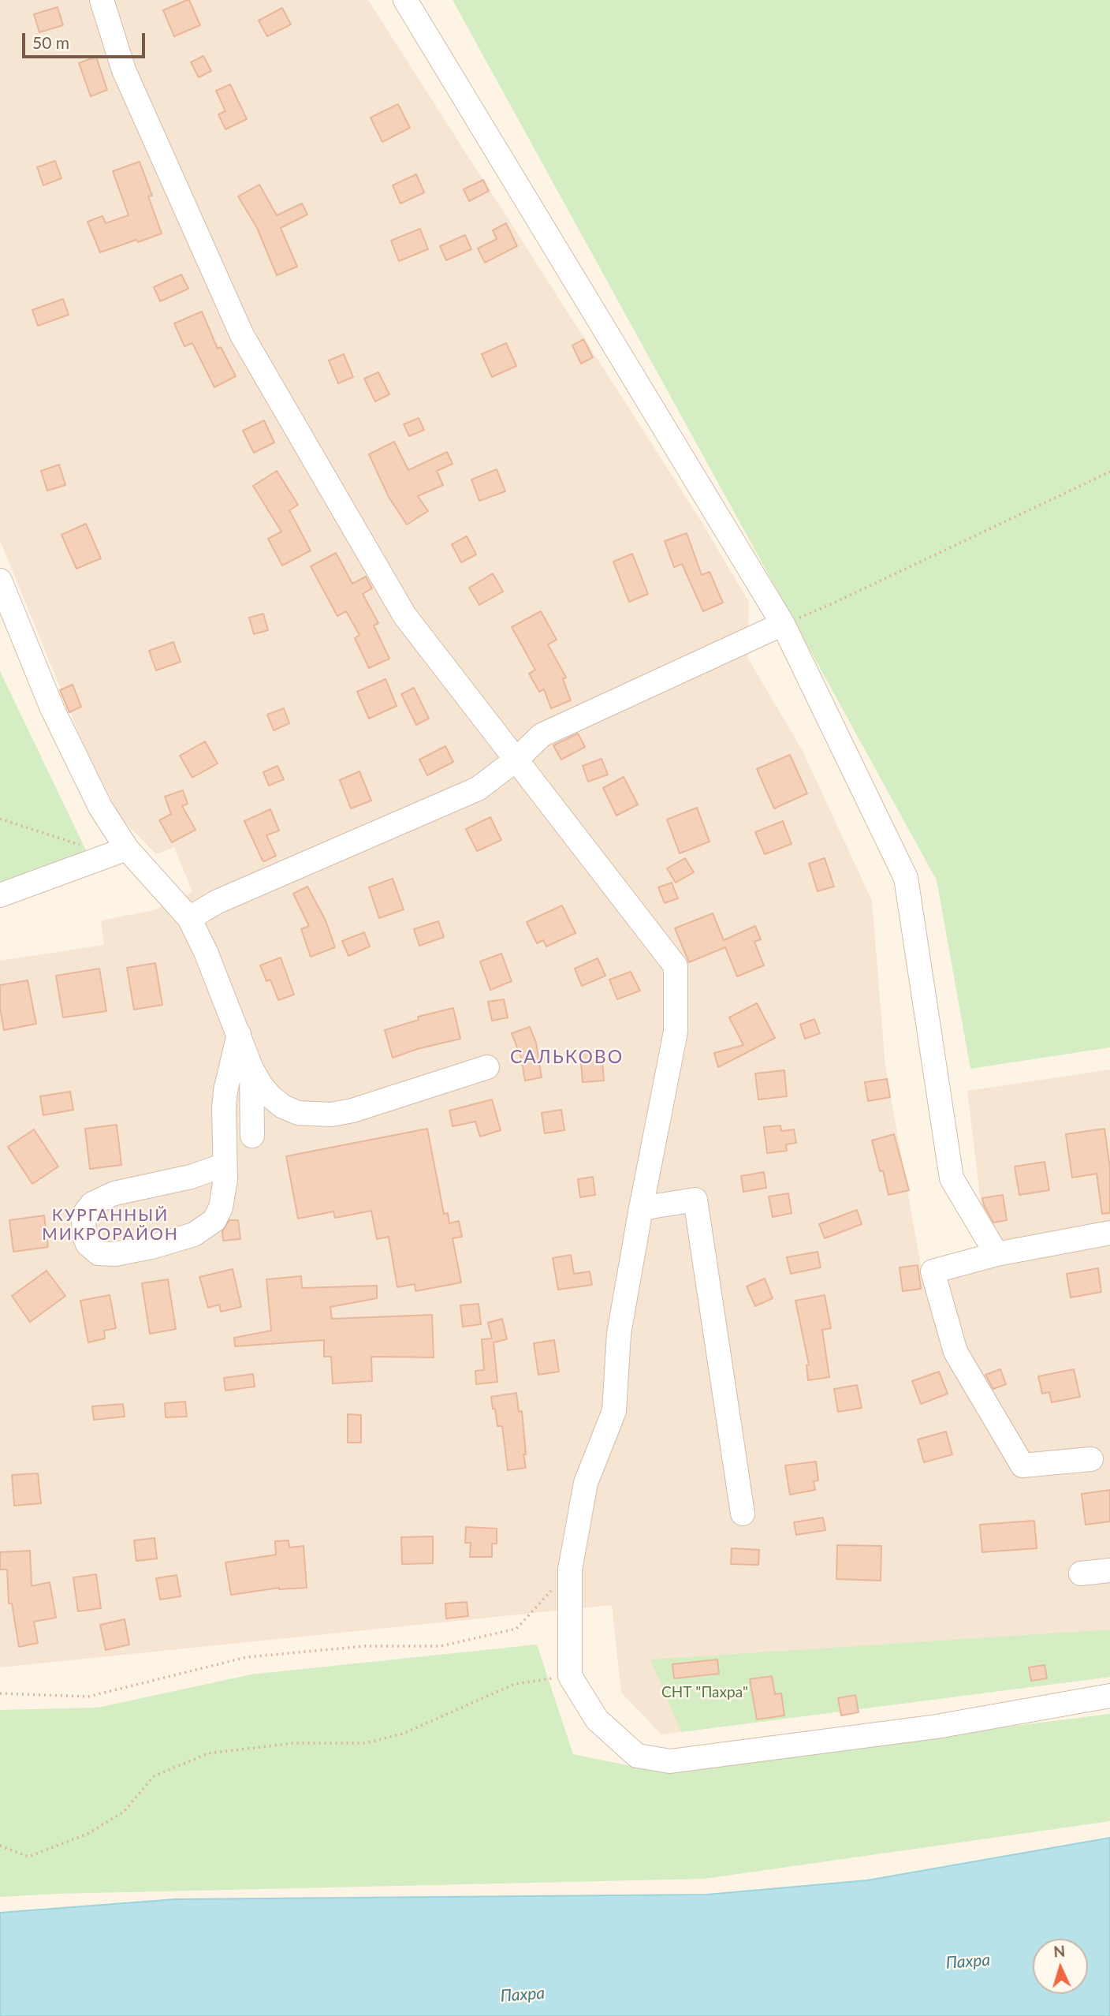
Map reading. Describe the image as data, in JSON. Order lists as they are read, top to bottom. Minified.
{"districts":["САЛЬКОВО","КУРГАННЫЙ МИКРОРАЙОН"],"water":["Пахра"],"parks":["СНТ \"Пахра\""],"scale_bar":"50 m","north":"top"}
